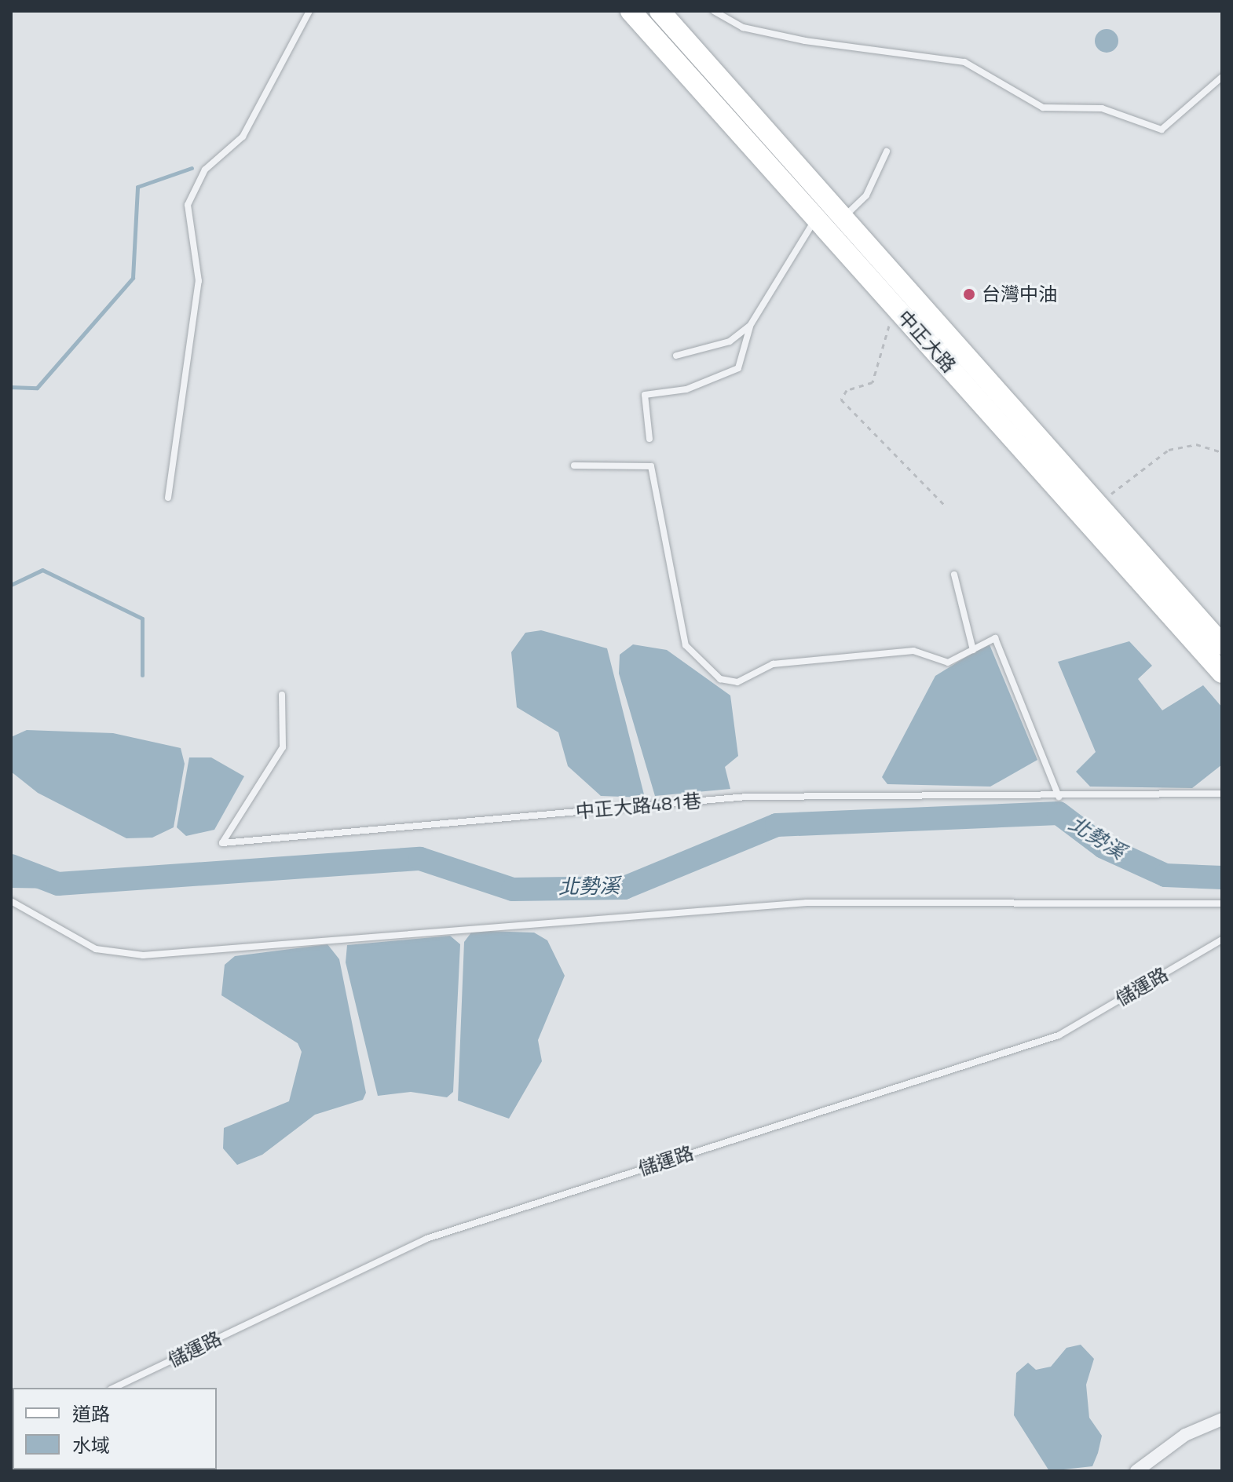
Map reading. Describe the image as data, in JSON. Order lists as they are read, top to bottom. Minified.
{"streets":{"main road":["中正大路"],"lane":["中正大路481巷","儲運路"]},"water":["北勢溪"],"places":["台灣中油"],"legend":["道路","水域"]}
